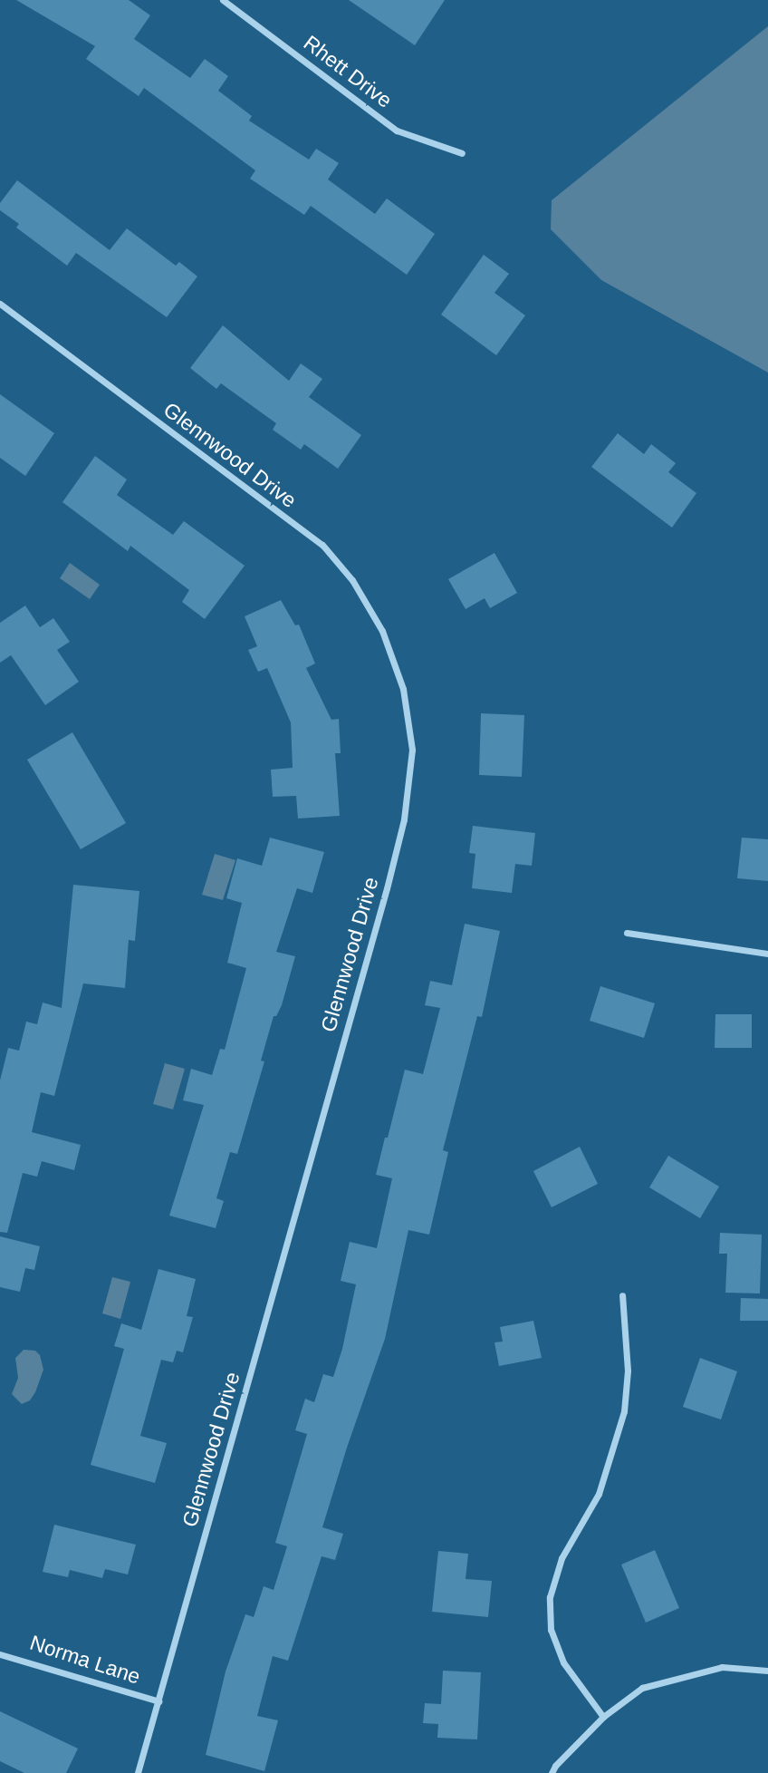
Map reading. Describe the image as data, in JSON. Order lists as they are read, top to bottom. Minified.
{"streets":{"street":["Rhett Drive","Glennwood Drive","Norma Lane"]},"crossings":[["Glennwood Drive","Norma Lane"]]}
